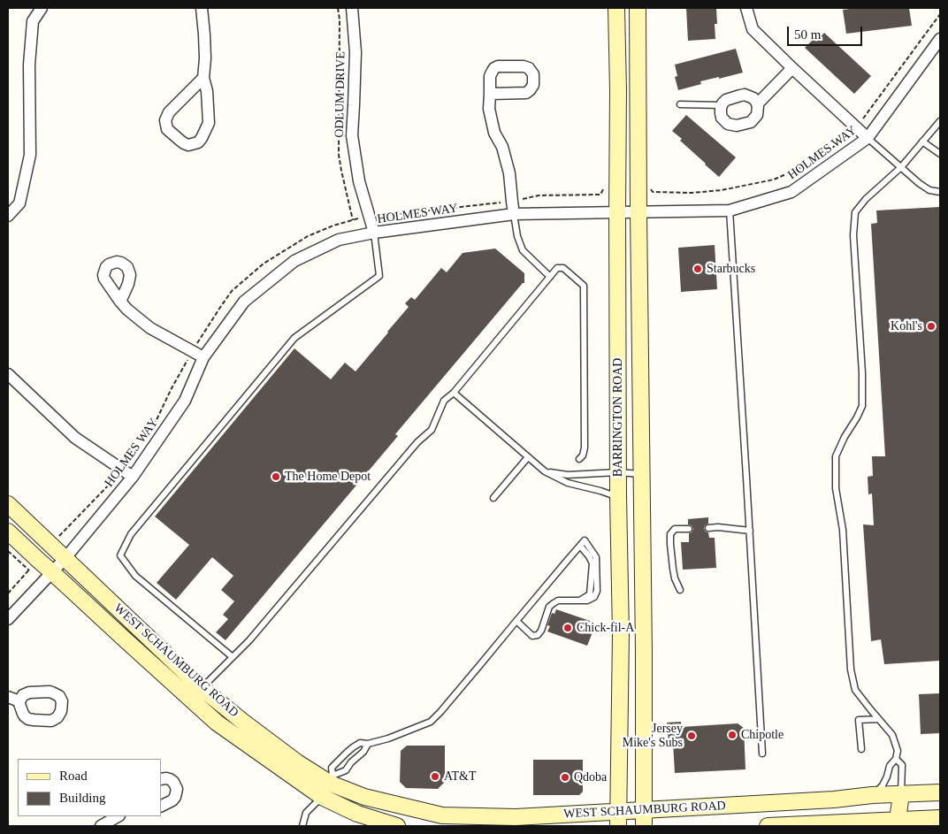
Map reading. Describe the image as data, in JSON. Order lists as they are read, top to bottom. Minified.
{"streets":{"main road":["BARRINGTON ROAD","WEST SCHAUMBURG ROAD"],"street":["ODLUM DRIVE","HOLMES WAY"]},"crossings":[["ODLUM DRIVE","HOLMES WAY"],["HOLMES WAY","BARRINGTON ROAD"],["HOLMES WAY","WEST SCHAUMBURG ROAD"],["BARRINGTON ROAD","WEST SCHAUMBURG ROAD"]],"places":["Starbucks","Kohl's","The Home Depot","Chick-fil-A","Chipotle","Jersey Mike's Subs","AT&T","Qdoba"],"legend":["Road","Building"],"scale_bar":"50 m"}
